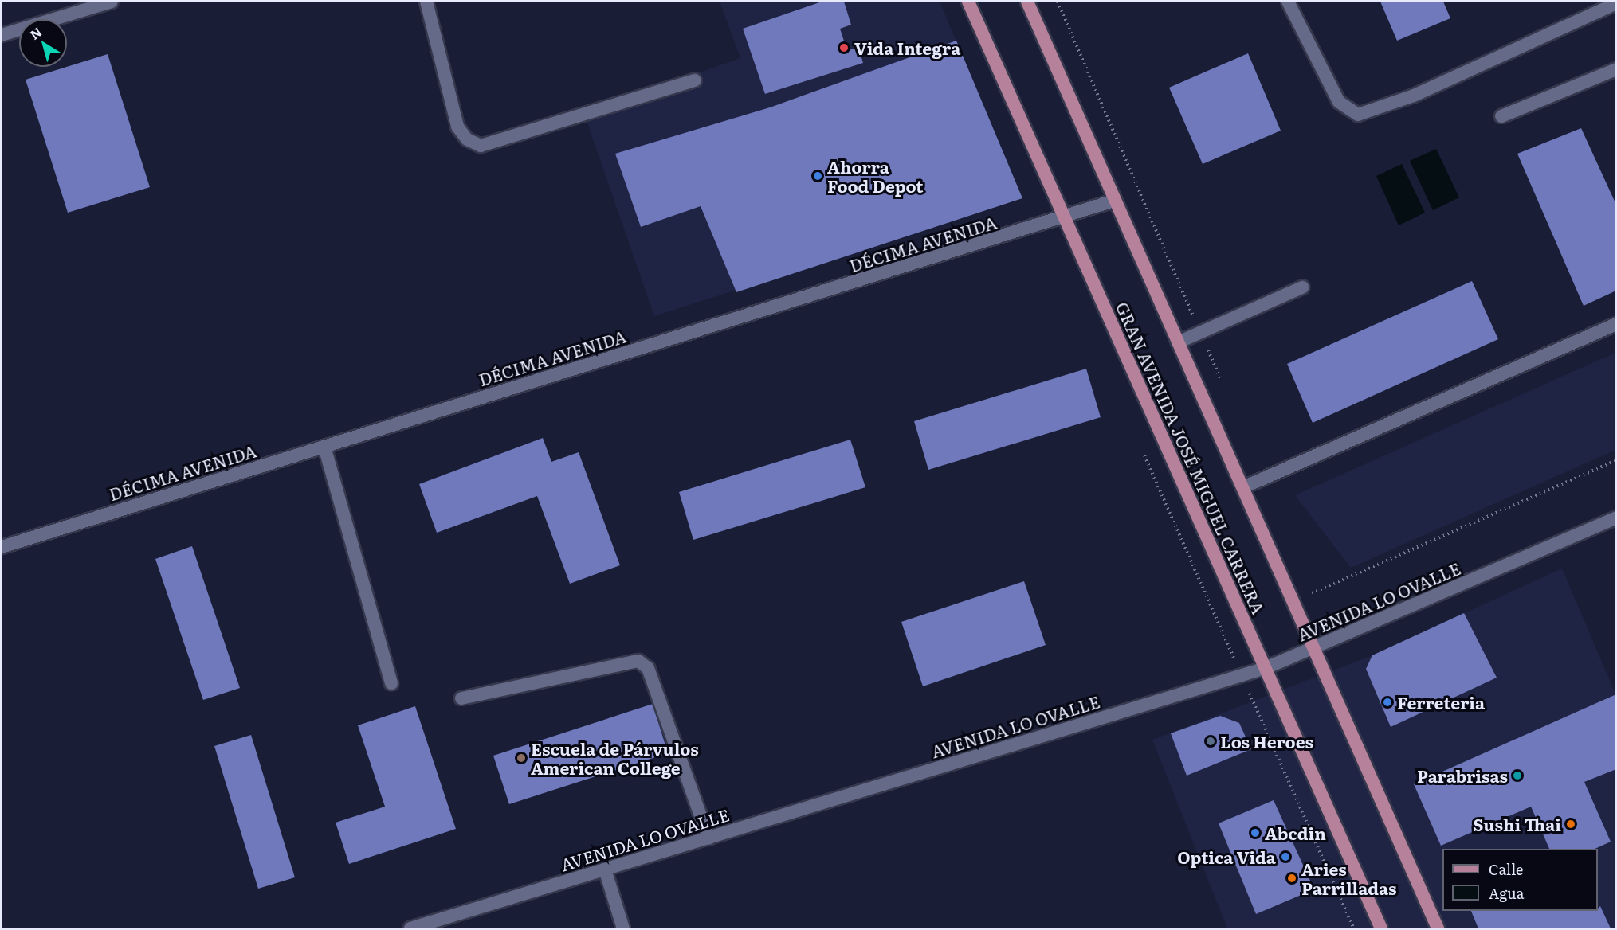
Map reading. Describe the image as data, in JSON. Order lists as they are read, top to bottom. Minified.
{"streets":{"main road":["GRAN AVENIDA JOSÉ MIGUEL CARRERA"],"street":["DÉCIMA AVENIDA","AVENIDA LO OVALLE"]},"crossings":[["DÉCIMA AVENIDA","GRAN AVENIDA JOSÉ MIGUEL CARRERA"],["GRAN AVENIDA JOSÉ MIGUEL CARRERA","AVENIDA LO OVALLE"]],"places":["Vida Integra","Ahorra Food Depot","Ferreteria","Los Heroes","Escuela de Párvulos American College","Parabrisas","Sushi Thai","Abcdin","Optica Vida","Aries Parrilladas"],"legend":["Calle","Agua"],"north":"top left"}
